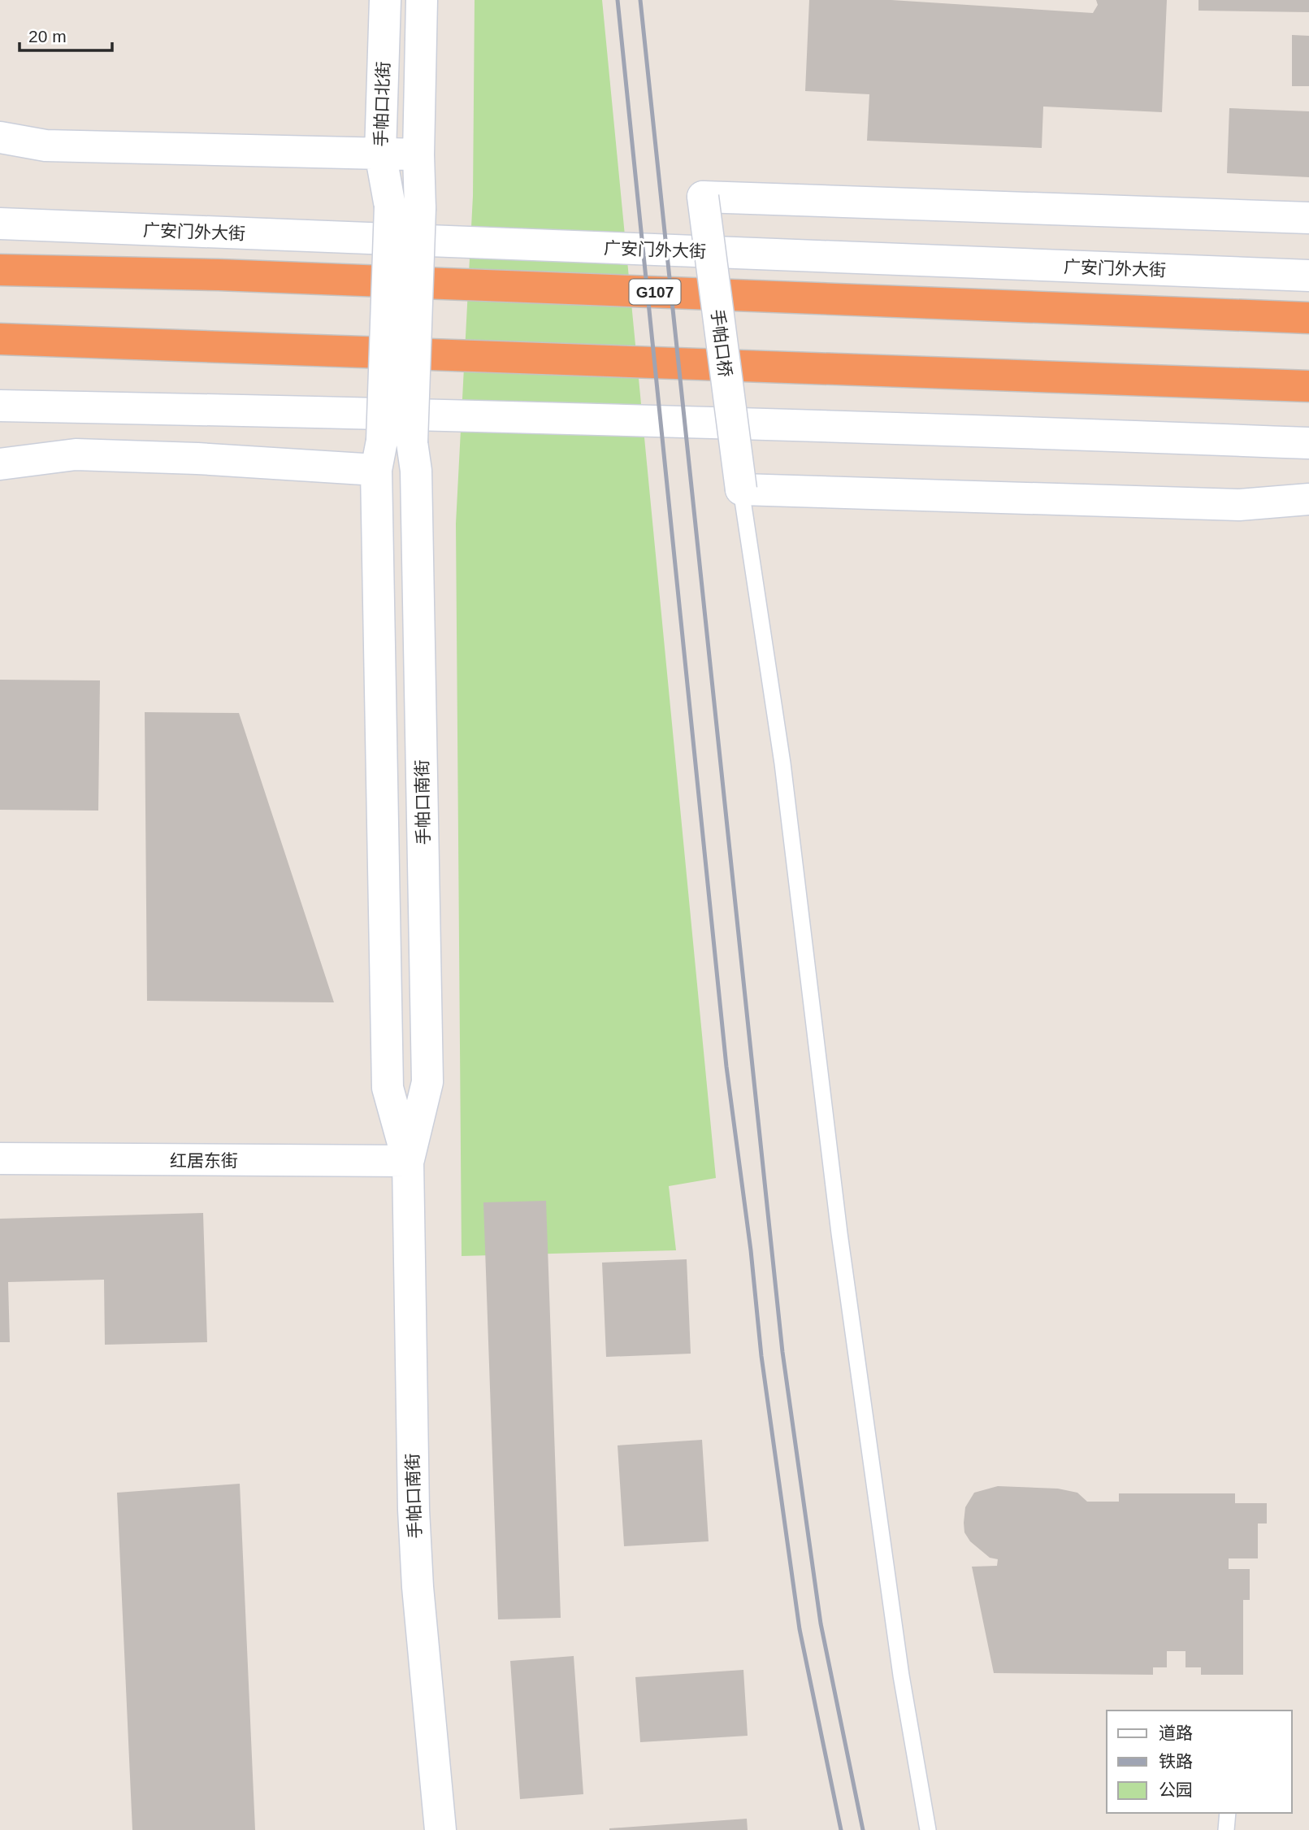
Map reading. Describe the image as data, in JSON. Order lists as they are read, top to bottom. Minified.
{"streets":{"highway":["G107"],"street":["手帕口北街","广安门外大街","手帕口桥","手帕口南街","红居东街"]},"crossings":[["手帕口南街","红居东街"]],"legend":["道路","铁路","公园"],"scale_bar":"20 m"}
